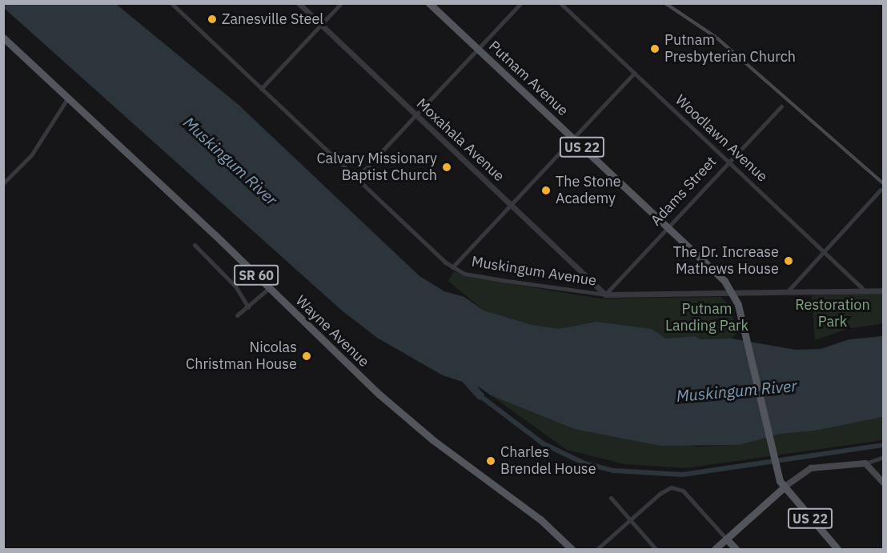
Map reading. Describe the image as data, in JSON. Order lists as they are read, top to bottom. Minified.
{"streets":{"main road":["Putnam Avenue","US 22","SR 60","Wayne Avenue"],"street":["Woodlawn Avenue","Moxahala Avenue","Adams Street","Muskingum Avenue"]},"crossings":[["Putnam Avenue","US 22"],["Putnam Avenue","Adams Street"],["Putnam Avenue","Muskingum Avenue"],["Woodlawn Avenue","Adams Street"],["Woodlawn Avenue","Muskingum Avenue"],["Moxahala Avenue","Adams Street"],["Moxahala Avenue","Muskingum Avenue"],["Adams Street","Muskingum Avenue"]],"water":["Muskingum River"],"parks":["Restoration Park","Putnam Landing Park"],"places":["Zanesville Steel","Putnam Presbyterian Church","Calvary Missionary Baptist Church","The Stone Academy","The Dr. Increase Mathews House","Nicolas Christman House","Charles Brendel House"]}
